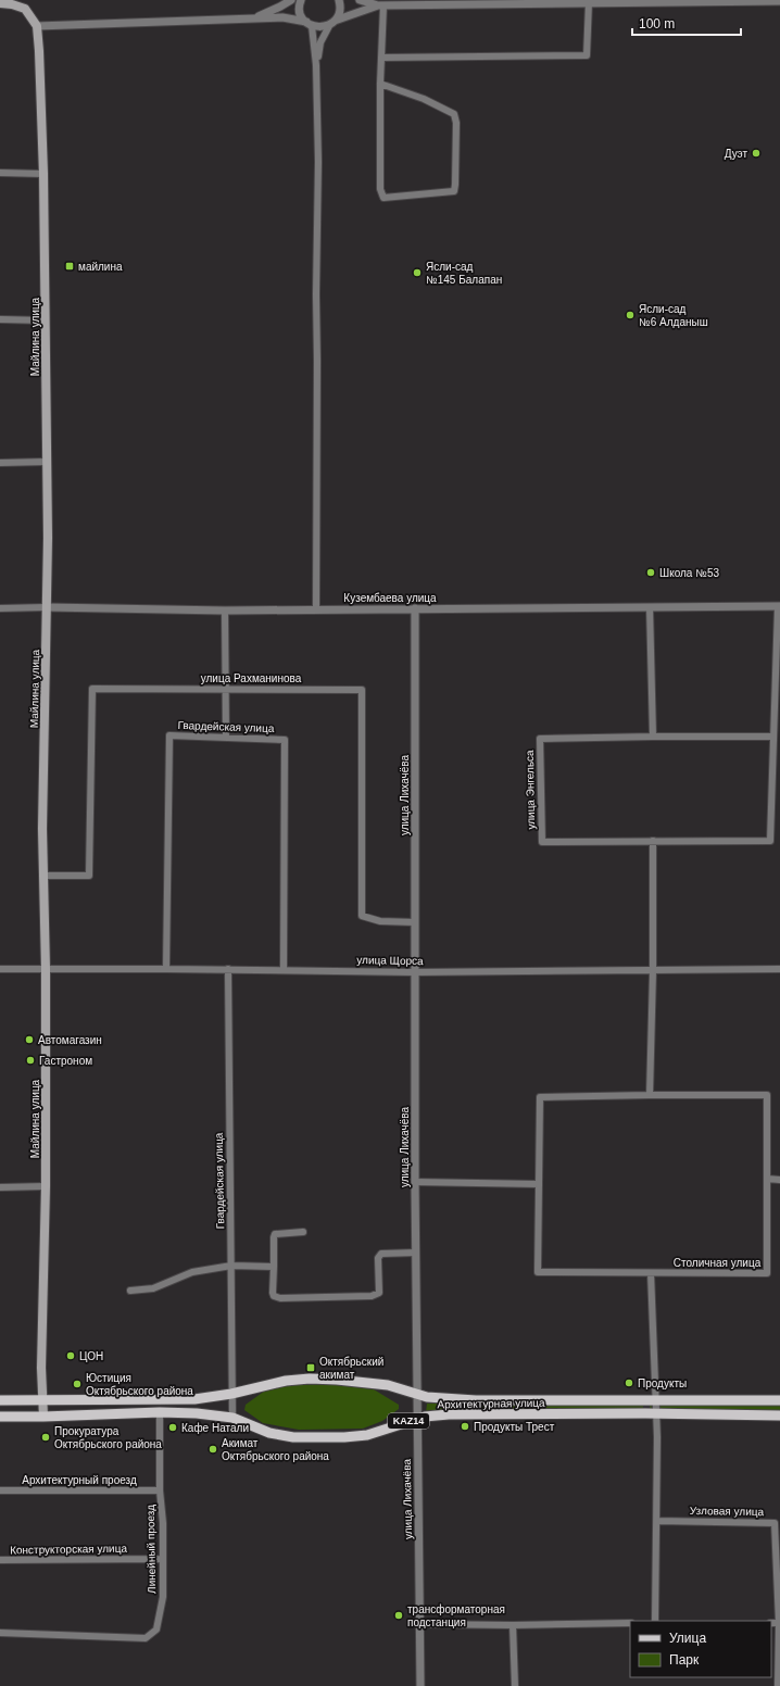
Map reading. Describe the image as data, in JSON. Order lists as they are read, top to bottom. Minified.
{"streets":{"main road":["Майлина улица","Архитектурная улица","KAZ14"],"street":["Кузембаева улица","улица Рахманинова","Гвардейская улица","улица Энгельса","улица Лихачёва","улица Щорса","Столичная улица","Архитектурный проезд","Узловая улица","Конструкторская улица","Линейный проезд"]},"crossings":[["Майлина улица","Кузембаева улица"],["Майлина улица","улица Рахманинова"],["Майлина улица","улица Щорса"],["Майлина улица","Архитектурная улица"],["Кузембаева улица","улица Энгельса"],["Кузембаева улица","улица Лихачёва"],["улица Рахманинова","улица Лихачёва"],["Гвардейская улица","улица Щорса"],["Гвардейская улица","Архитектурная улица"],["улица Лихачёва","улица Щорса"],["улица Лихачёва","Архитектурная улица"],["Архитектурная улица","Линейный проезд"],["Архитектурный проезд","Линейный проезд"],["Конструкторская улица","Линейный проезд"]],"places":{"other":["Дуэт","Ясли-сад №145 Балапан","Ясли-сад №6 Алданыш","Школа №53","Автомагазин","Гастроном","ЦОН","Продукты","Юстиция Октябрьского района","Продукты Трест","Кафе Натали","Прокуратура Октябрьского района","Акимат Октябрьского района","трансформаторная подстанция"],"transit":["майлина","Октябрьский акимат"]},"legend":["Улица","Парк"],"scale_bar":"100 m"}
